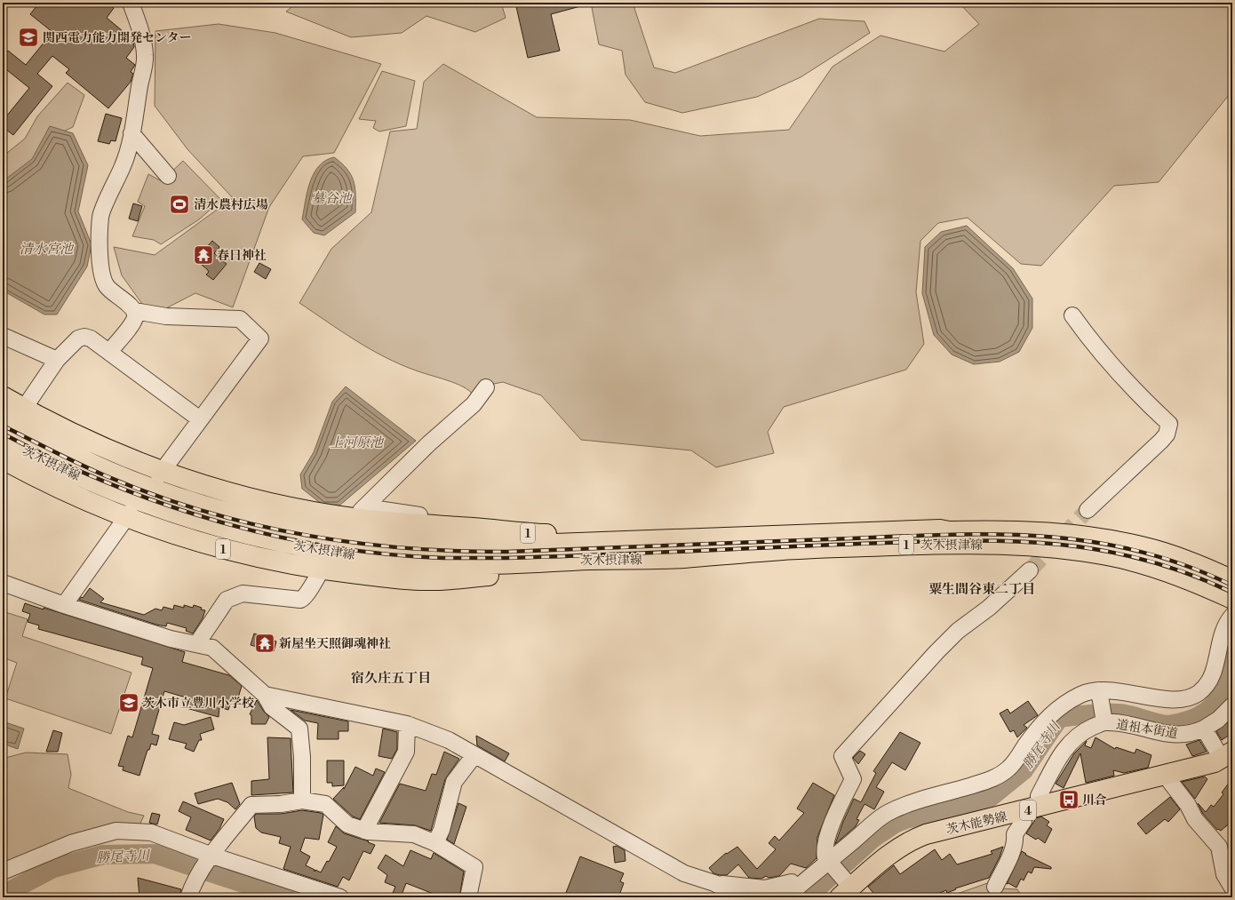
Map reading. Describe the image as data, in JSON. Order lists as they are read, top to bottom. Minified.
{"streets":{"main road":["茨木摂津線","1","4","茨木能勢線"],"street":["道祖本街道"]},"crossings":[["茨木摂津線","1"],["道祖本街道","茨木能勢線"]],"districts":["粟生間谷東二丁目","宿久庄五丁目"],"water":["墓谷池","清水宮池","上河原池","勝尾寺川"],"places":{"school or university":["関西電力能力開発センター","茨木市立豊川小学校"],"sports":["清水農村広場"],"temple":["春日神社","新屋坐天照御魂神社"],"bus stop":["川合"]}}
